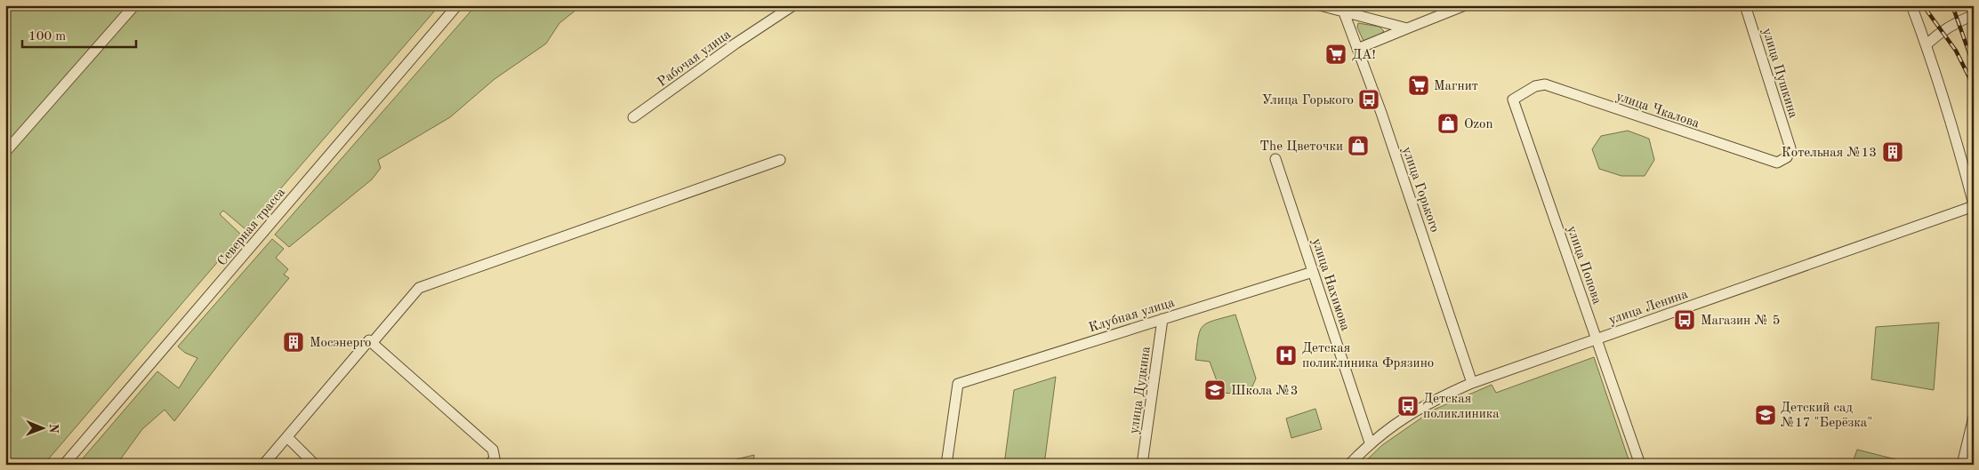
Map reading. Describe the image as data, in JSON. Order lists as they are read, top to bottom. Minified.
{"streets":{"street":["Рабочая улица","улица Пушкина","улица Чкалова","улица Горького","Северная трасса","улица Попова","улица Нахимова","улица Ленина","Клубная улица","улица Дудкина"]},"crossings":[["улица Пушкина","улица Чкалова"],["улица Чкалова","улица Попова"],["улица Горького","улица Ленина"],["улица Попова","улица Ленина"],["улица Нахимова","улица Ленина"],["улица Нахимова","Клубная улица"],["Клубная улица","улица Дудкина"]],"places":{"supermarket":["ДА!","Магнит"],"bus stop":["Улица Горького","Магазин № 5","Детская поликлиника"],"shop":["Ozon","The Цветочки"],"building":["Котельная №13","Мосэнерго"],"hospital":["Детская поликлиника Фрязино"],"school or university":["Школа №3","Детский сад №17 \"Берёзка\""]},"scale_bar":"100 m","north":"right"}
